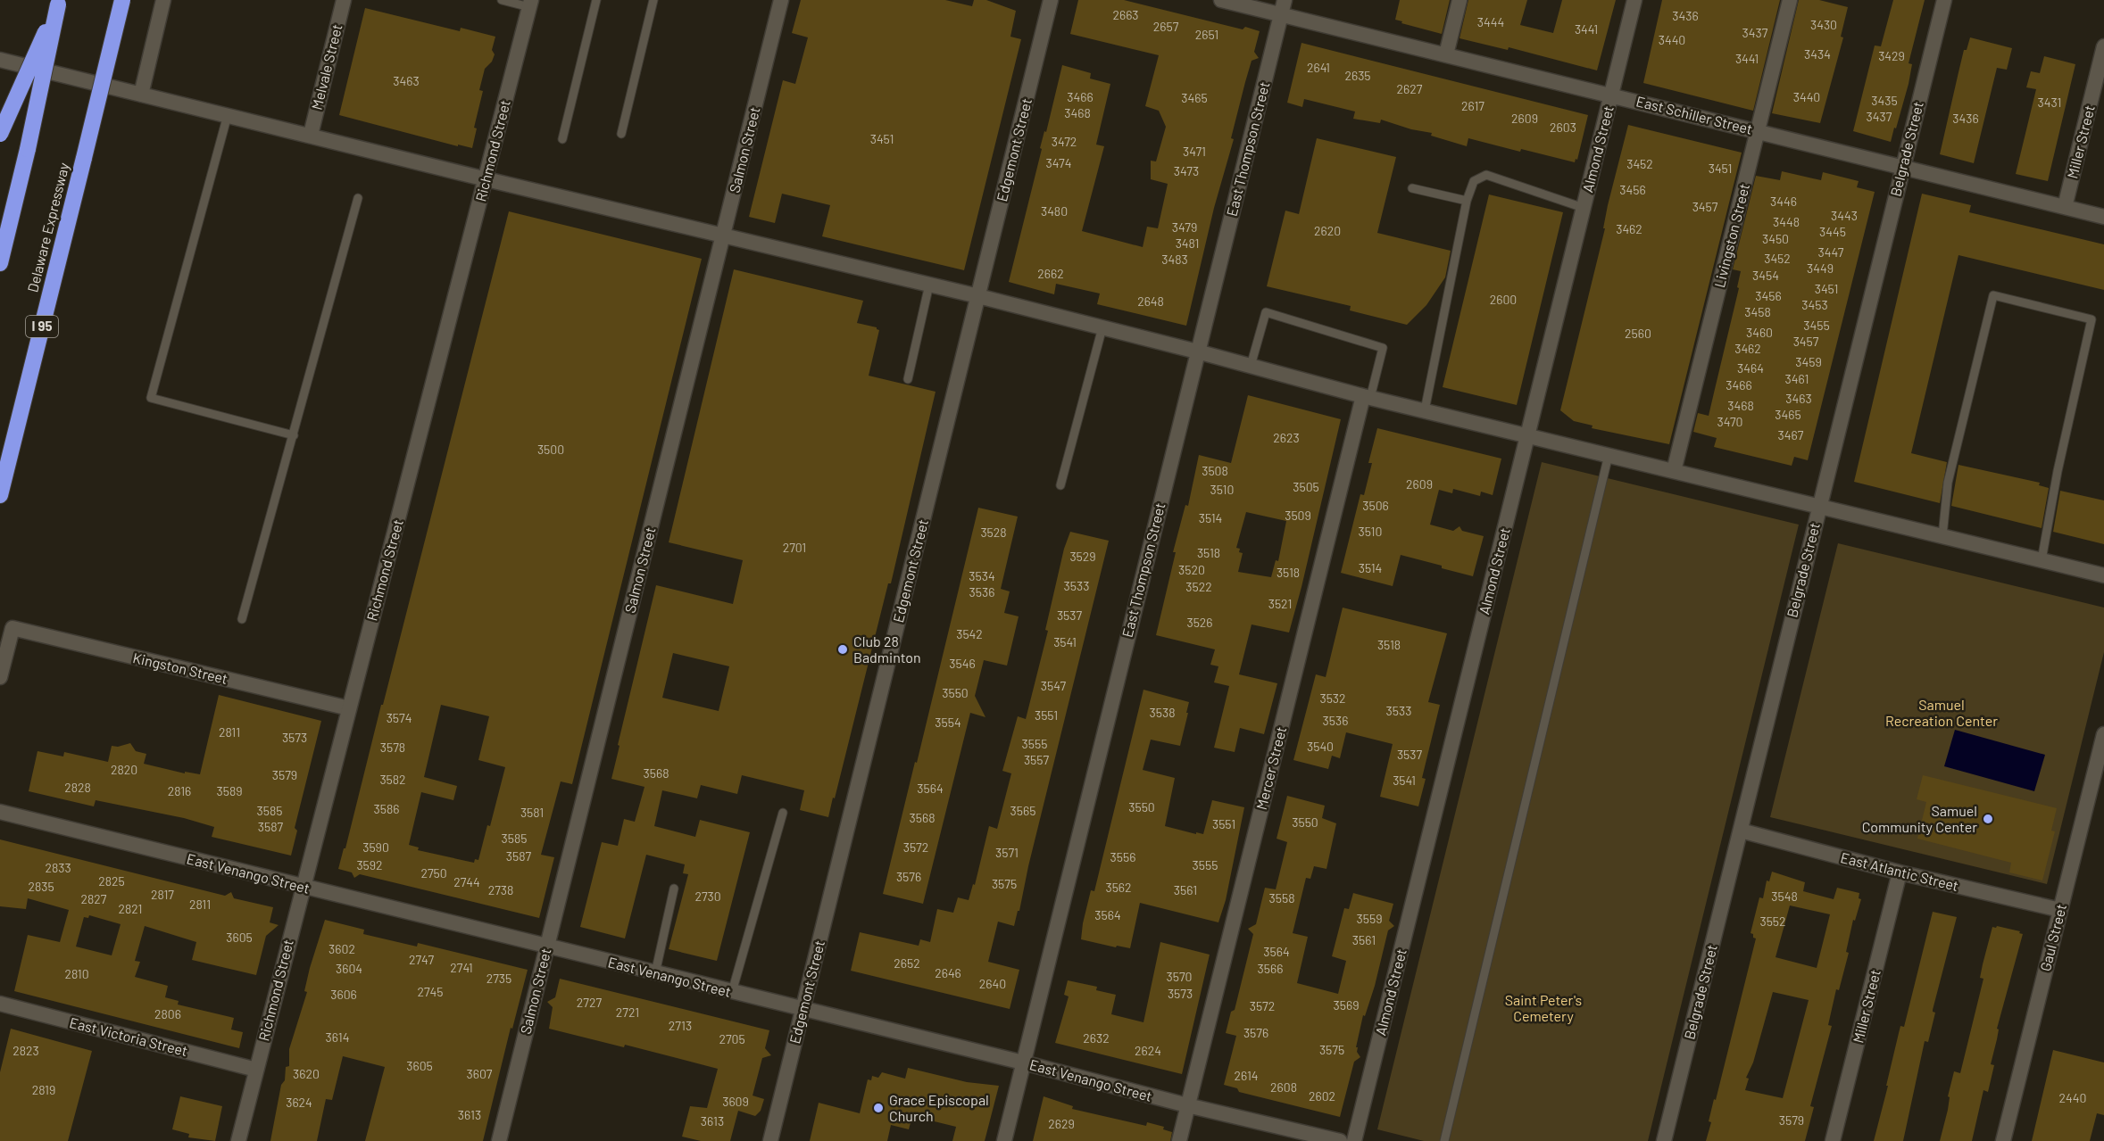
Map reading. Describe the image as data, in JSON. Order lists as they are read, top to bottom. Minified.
{"streets":{"highway":["Delaware Expressway","I 95"],"street":["Melvale Street","East Schiller Street","Miller Street","East Thompson Street","Almond Street","Belgrade Street","Salmon Street","Edgemont Street","Richmond Street","Livingston Street","Kingston Street","Mercer Street","East Atlantic Street","East Venango Street","Gaul Street","East Victoria Street"]},"crossings":[["East Schiller Street","Miller Street"],["East Schiller Street","East Thompson Street"],["East Schiller Street","Almond Street"],["East Schiller Street","Belgrade Street"],["East Schiller Street","Livingston Street"],["Miller Street","East Atlantic Street"],["East Thompson Street","East Venango Street"],["Belgrade Street","East Atlantic Street"],["Salmon Street","East Venango Street"],["Edgemont Street","East Venango Street"],["Richmond Street","Kingston Street"],["Richmond Street","East Venango Street"],["Richmond Street","East Victoria Street"],["Mercer Street","East Venango Street"],["East Atlantic Street","Gaul Street"]],"parks":["Samuel Recreation Center","Saint Peter's Cemetery"],"places":["Club 28 Badminton","Samuel Community Center","Grace Episcopal Church"],"house_numbers":["2663","3436","3444","3430","2657","3441","3437","2651","3440","3434","3429","3441","2641","2635","3463","2627","3466","3440","3465","3435","3431","2617","3468","3437","2609","3436","2603","3451","3472","3471","3474","3452","3451","3473","3456","3446","3457","3480","3443","3448","3479","3462","2620","3445","3450","3481","3447","3452","3483","3449","2662","3454","3451","3456","2600","2648","3453","3458","3455","3460","2560","3457","3462","3459","3464","3461","3466","3463","3468","3465","3470","3467","2623","3500","3508","2609","3505","3510","3506","3509","3514","3510","3528","2701","3518","3529","3514","3520","3518","3534","3533","3522","3536","3521","3537","3526","3542","3541","3518","3546","3547","3550","3532","3533","3538","3551","3574","3536","3554","2811","3573","3555","3540","3578","3537","3557","2820","3568","3579","3582","3541","2828","3564","2816","3589","3550","3586","3585","3565","3581","3568","3550","3551","3587","3585","3590","3572","3571","3587","3556","3592","3555","2833","2750","3576","2825","2744","3575","2835","3562","2738","3561","2817","2730","3548","3558","2827","2811","2821","3564","3559","3552","3605","3561","3602","3564","2747","2652","2741","3604","3566","2646","2810","3570","2735","2640","2745","3573","3606","2727","3569","3572","2721","2806","2713","3576","3614","2632","2705","3575","2823","2624","3605","3620","3607","2614","2608","2819","2602","2440","3609","3624","3613","3579","3613","2629"]}
